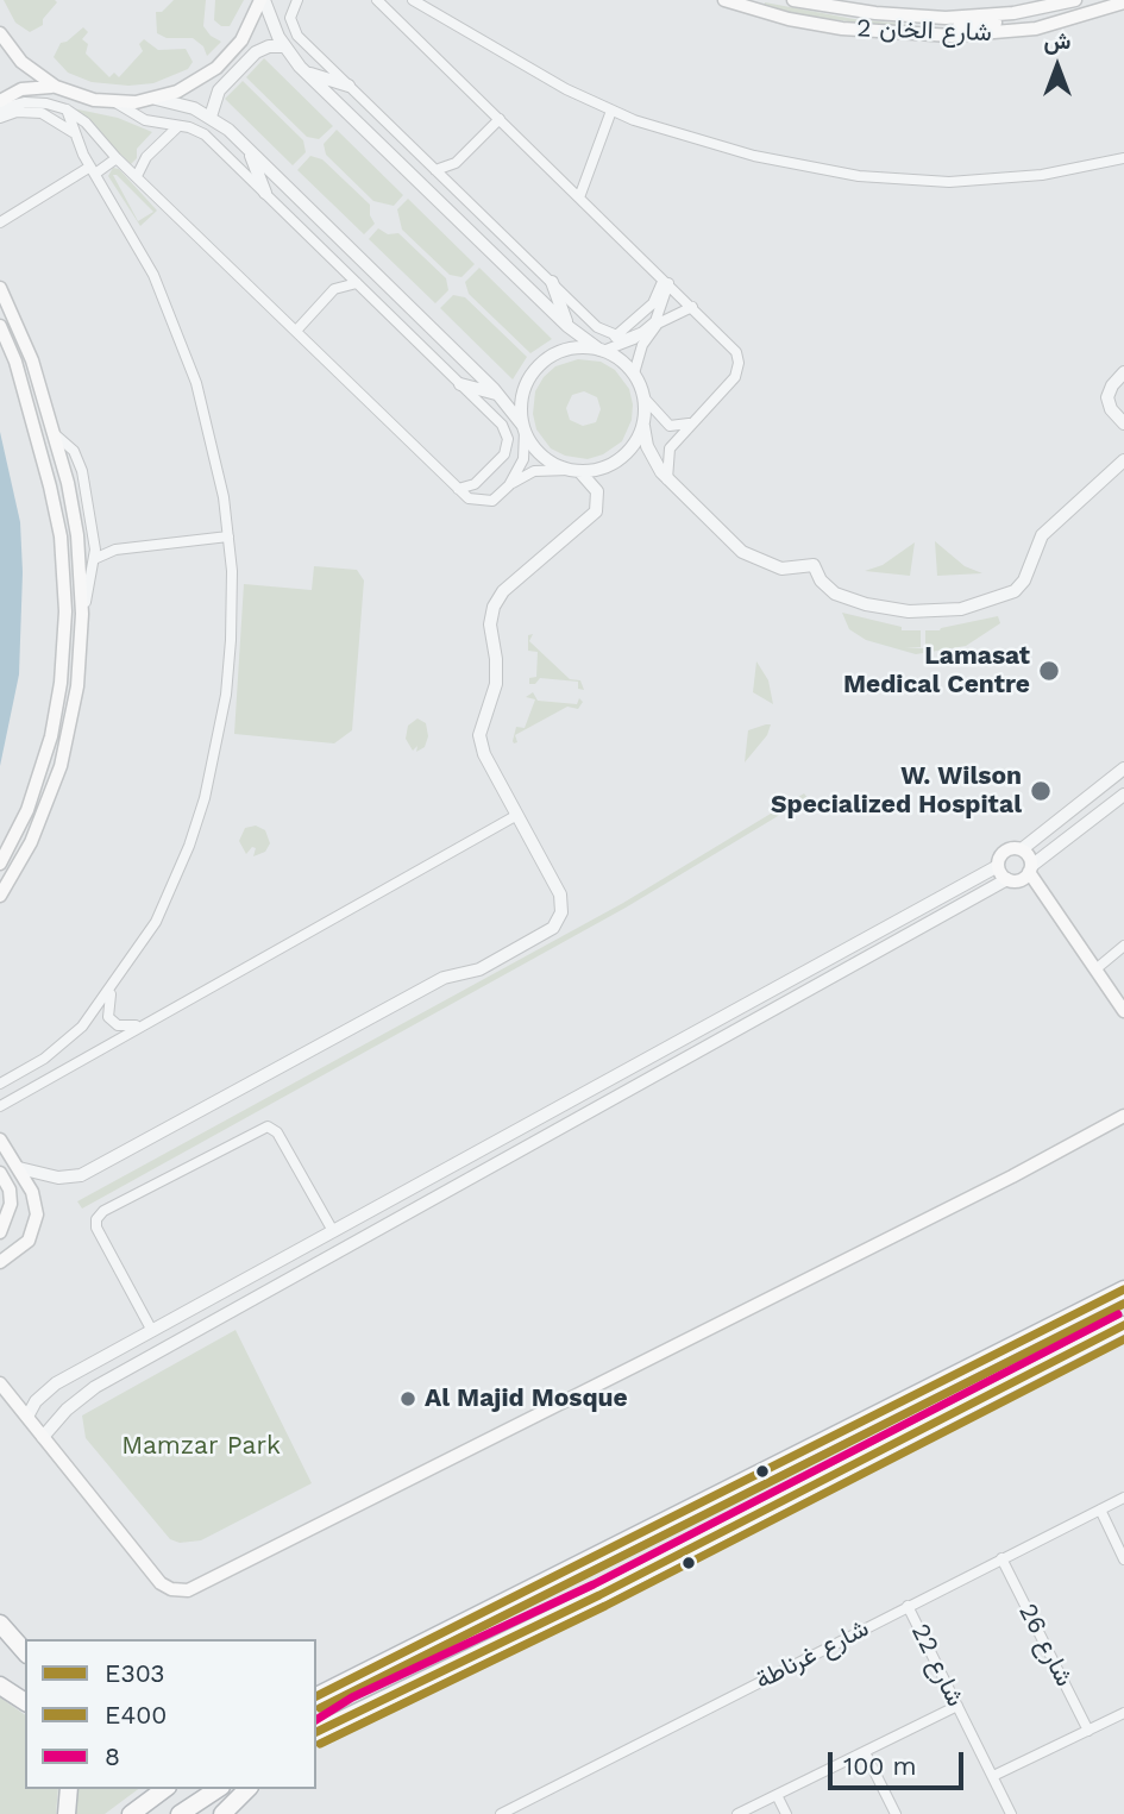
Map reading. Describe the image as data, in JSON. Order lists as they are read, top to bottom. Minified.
{"streets":{"main road":["شارع الخان 2"],"street":["شارع 26","شارع غرناطة","شارع 22"]},"crossings":[["شارع 26","شارع غرناطة"],["شارع غرناطة","شارع 22"]],"parks":["Mamzar Park"],"places":["Lamasat Medical Centre","W. Wilson Specialized Hospital","Al Majid Mosque"],"lines":["transit line E303","transit line E400","transit line 8"],"legend":["E303","E400","8"],"scale_bar":"100 m","north":"top"}
